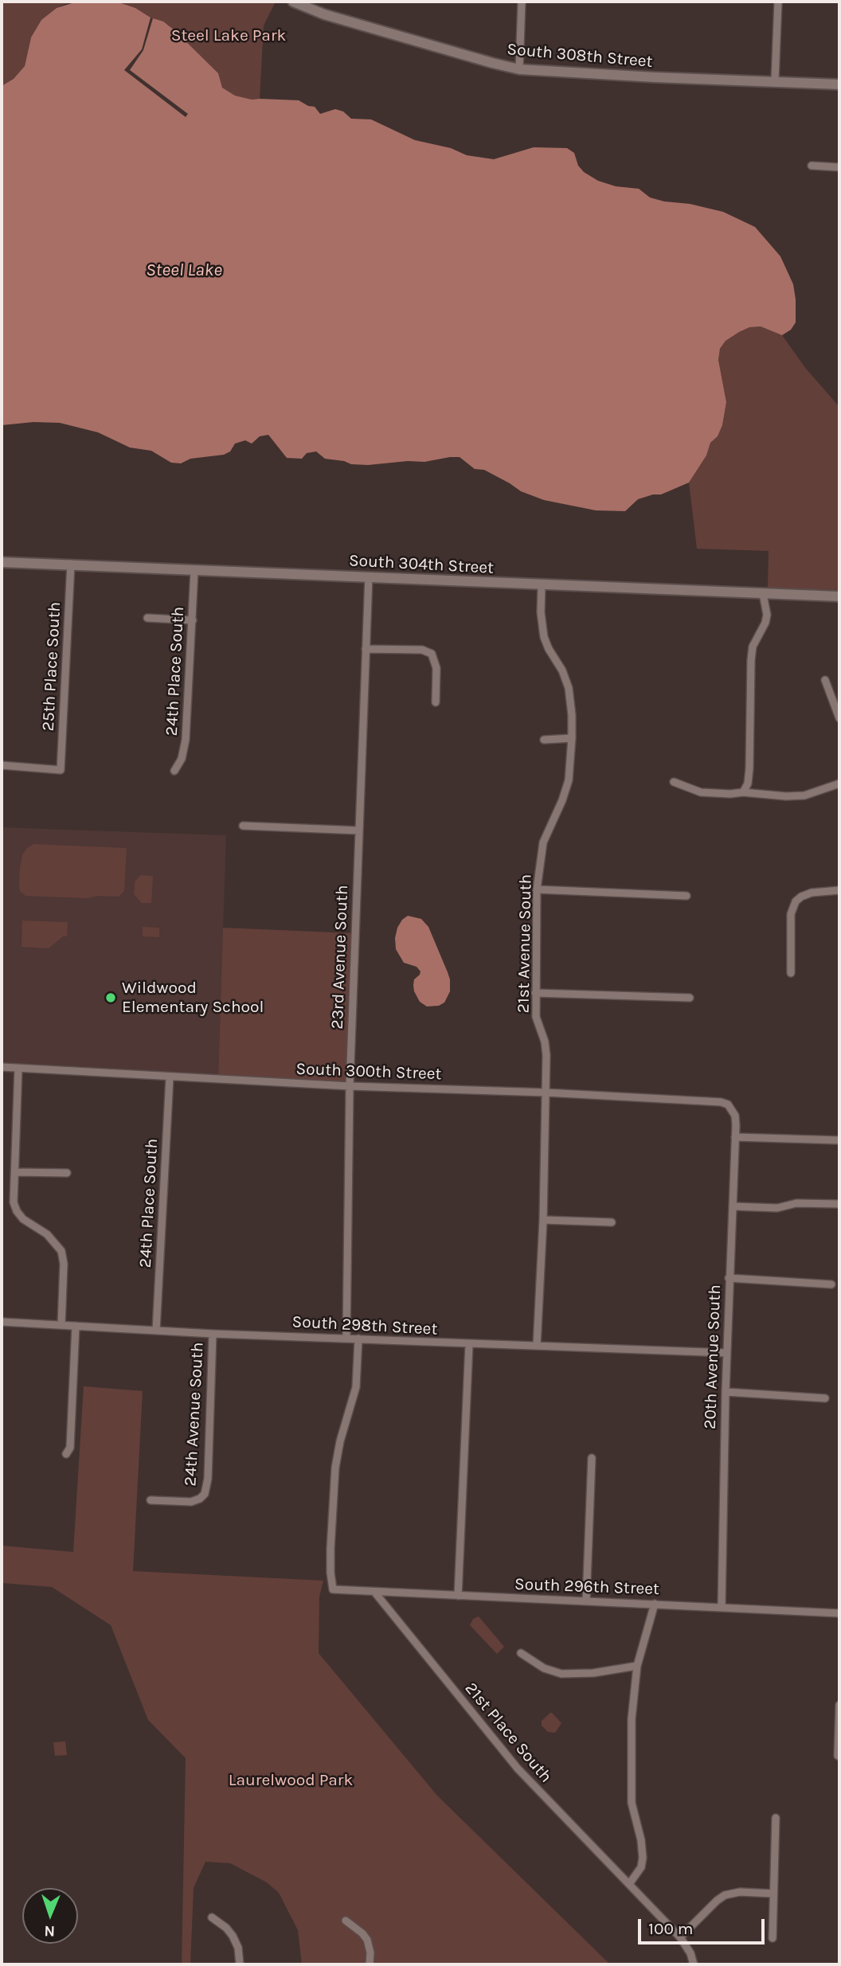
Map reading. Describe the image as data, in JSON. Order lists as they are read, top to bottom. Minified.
{"streets":{"street":["South 308th Street","South 304th Street","25th Place South","24th Place South","21st Avenue South","23rd Avenue South","South 300th Street","South 298th Street","20th Avenue South","24th Avenue South","South 296th Street","21st Place South"]},"crossings":[["South 304th Street","25th Place South"],["South 304th Street","24th Place South"],["South 304th Street","21st Avenue South"],["South 304th Street","23rd Avenue South"],["24th Place South","South 300th Street"],["24th Place South","South 298th Street"],["21st Avenue South","South 300th Street"],["21st Avenue South","South 298th Street"],["23rd Avenue South","South 300th Street"],["23rd Avenue South","South 298th Street"],["South 300th Street","20th Avenue South"],["South 298th Street","20th Avenue South"],["South 298th Street","24th Avenue South"],["South 298th Street","South 296th Street"],["20th Avenue South","South 296th Street"],["South 296th Street","21st Place South"]],"water":["Steel Lake"],"parks":["Steel Lake Park","Laurelwood Park"],"places":["Wildwood Elementary School"],"scale_bar":"100 m","north":"bottom"}
